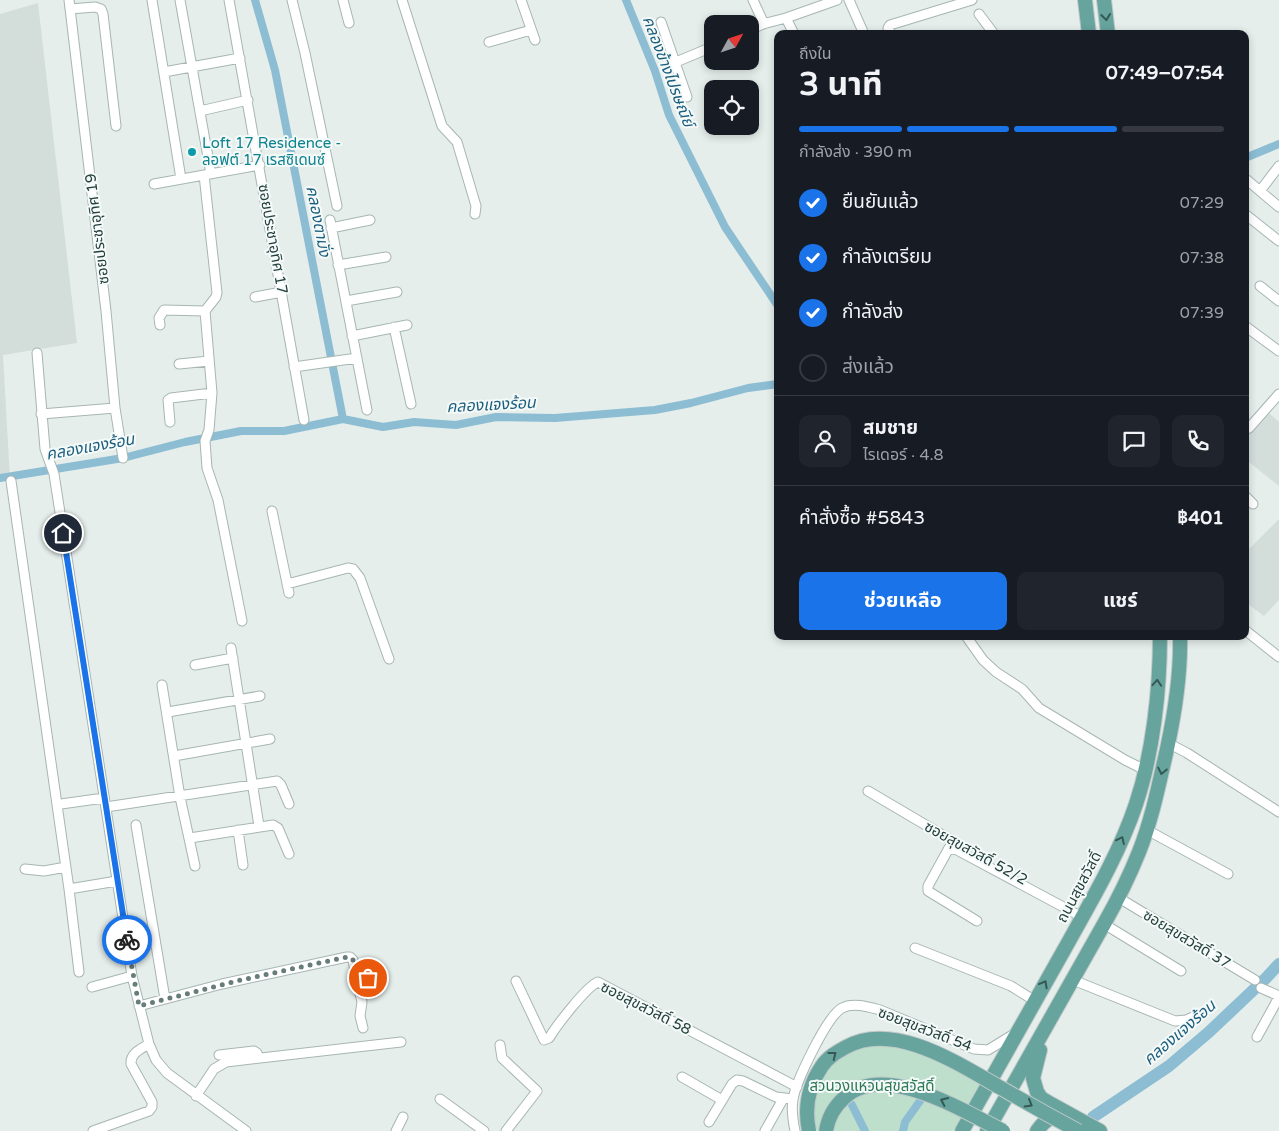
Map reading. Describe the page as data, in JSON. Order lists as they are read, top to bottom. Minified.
{"streets":{"main road":["ถนนสุขสวัสดิ์"],"street":["ซอยประชาอุทิศ 19","ซอยประชาอุทิศ 17","ซอยสุขสวัสดิ์ 52/2","ซอยสุขสวัสดิ์ 37","ซอยสุขสวัสดิ์ 58","ซอยสุขสวัสดิ์ 54"]},"crossings":[["ซอยสุขสวัสดิ์ 52/2","ถนนสุขสวัสดิ์"],["ถนนสุขสวัสดิ์","ซอยสุขสวัสดิ์ 54"],["ซอยสุขสวัสดิ์ 58","ซอยสุขสวัสดิ์ 54"]],"water":["คลองข้างไปรษณีย์","คลองตามั่ง","คลองแจงร้อน"],"parks":["สวนวงแหวนสุขสวัสดิ์"],"places":["Loft 17 Residence - ลอฟต์ 17 เรสซิเดนซ์"],"north":"top right","page":{"heading":["3 นาที","ถึงใน","07:49–07:54"],"panel":["สมชาย","ไรเดอร์ · 4.8","คำสั่งซื้อ #5843","฿401"],"bar":"กำลังส่ง · 390 m","list":[["ยืนยันแล้ว","07:29"],["กำลังเตรียม","07:38"],["กำลังส่ง","07:39"],"ส่งแล้ว"],"buttons":["ช่วยเหลือ","แชร์"]}}
